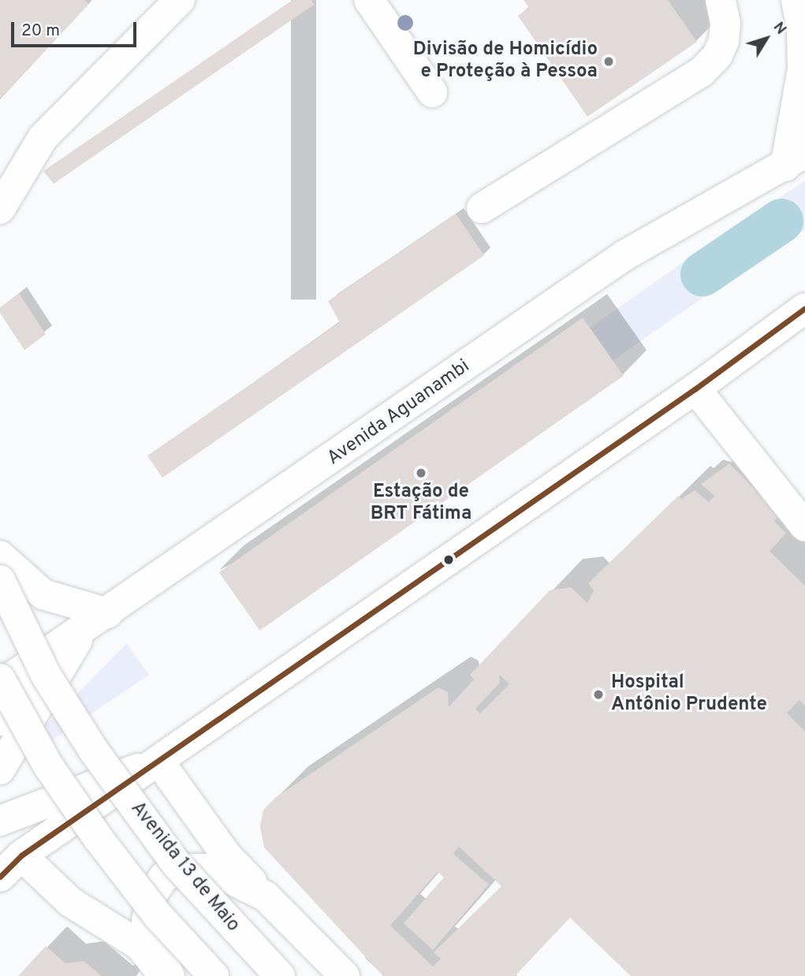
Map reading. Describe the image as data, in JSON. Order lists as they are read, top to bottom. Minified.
{"streets":{"main road":["Avenida Aguanambi","Avenida 13 de Maio"]},"places":["Divisão de Homicídio e Proteção à Pessoa","Estação de BRT Fátima","Hospital Antônio Prudente"],"scale_bar":"20 m","north":"top right"}
